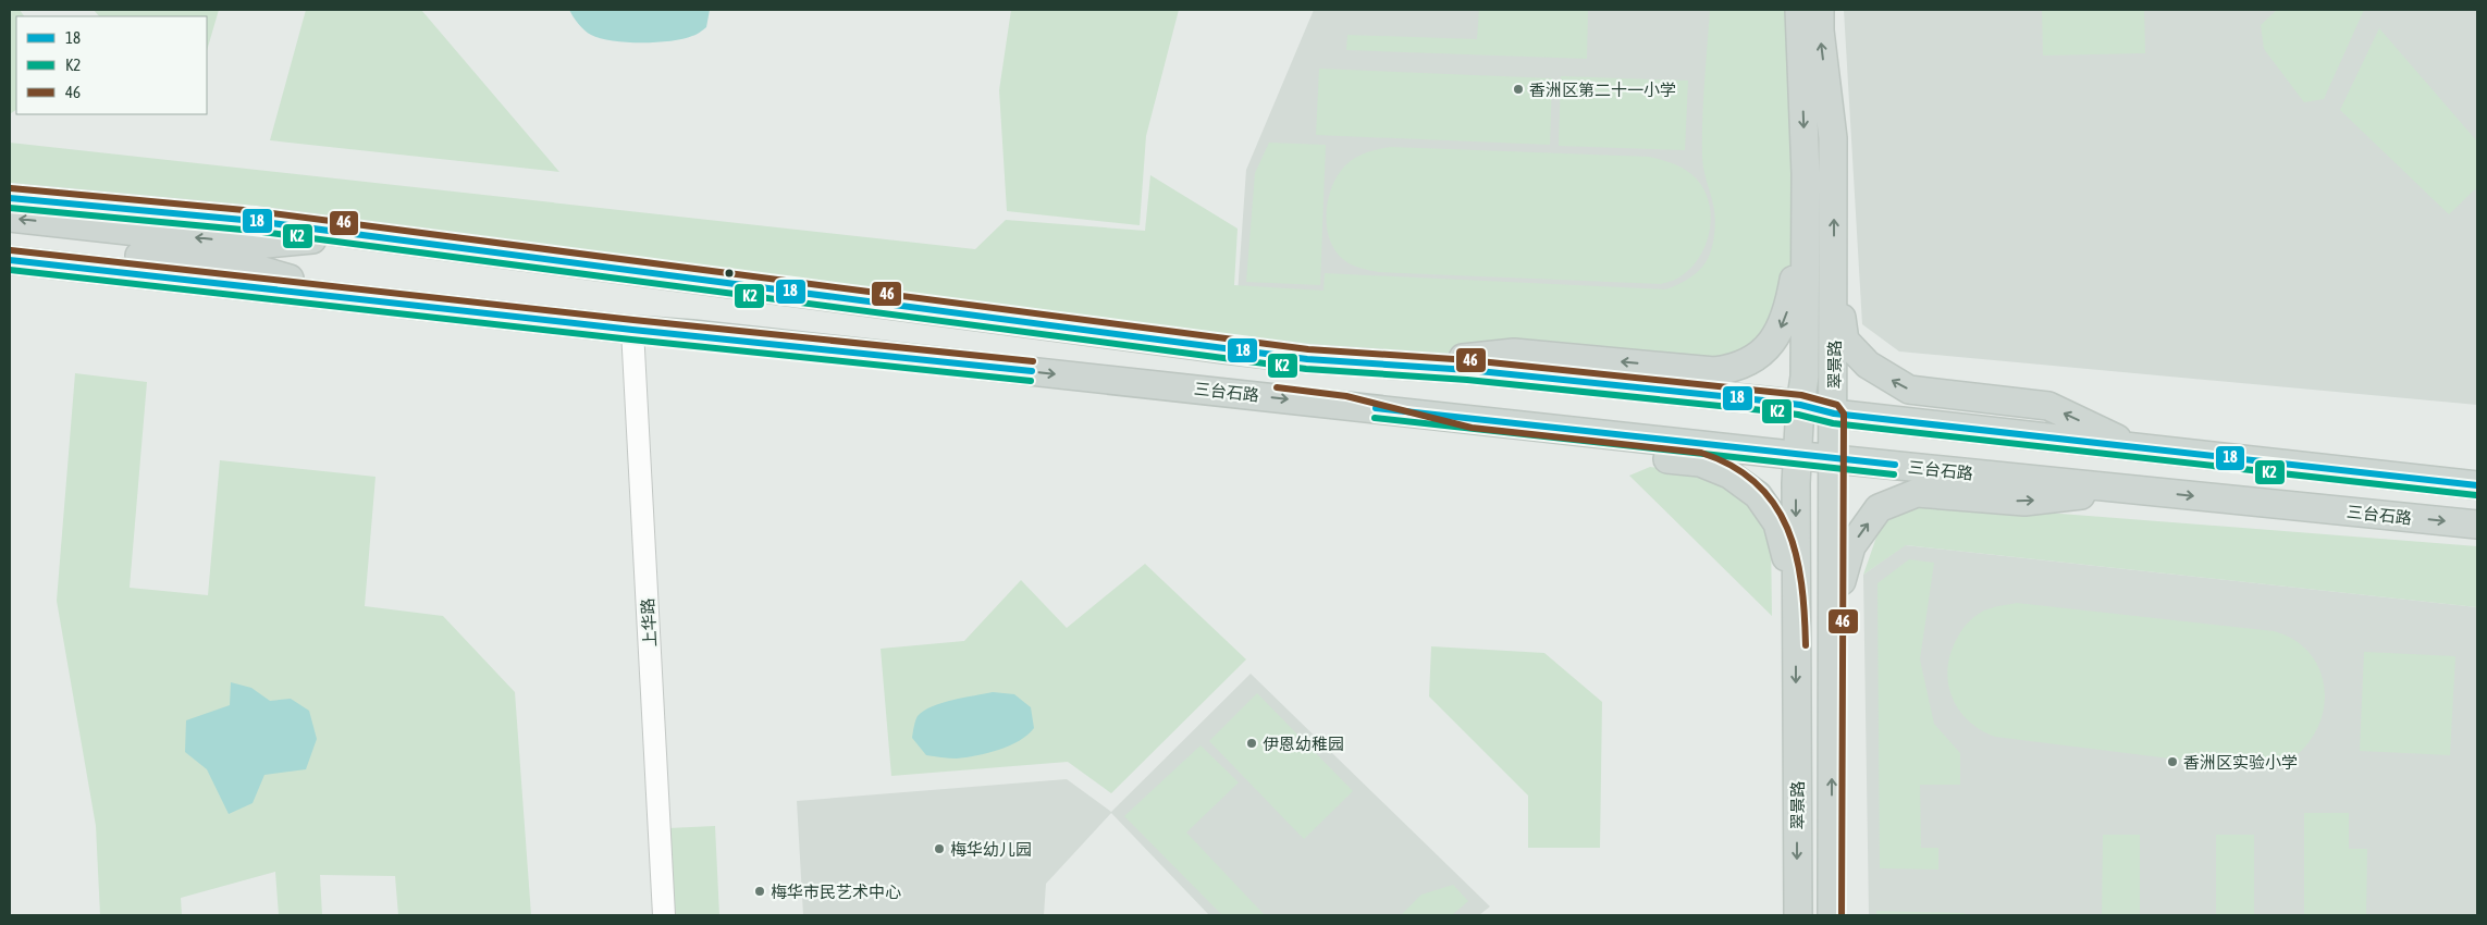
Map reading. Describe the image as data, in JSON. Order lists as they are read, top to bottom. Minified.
{"streets":{"main road":["翠景路","三台石路"],"street":["上华路"]},"crossings":[["翠景路","三台石路"],["三台石路","上华路"]],"places":["香洲区第二十一小学","伊恩幼稚园","香洲区实验小学","梅华幼儿园","梅华市民艺术中心"],"lines":["transit line 46","transit line 18","transit line K2"],"legend":["18","K2","46"]}
